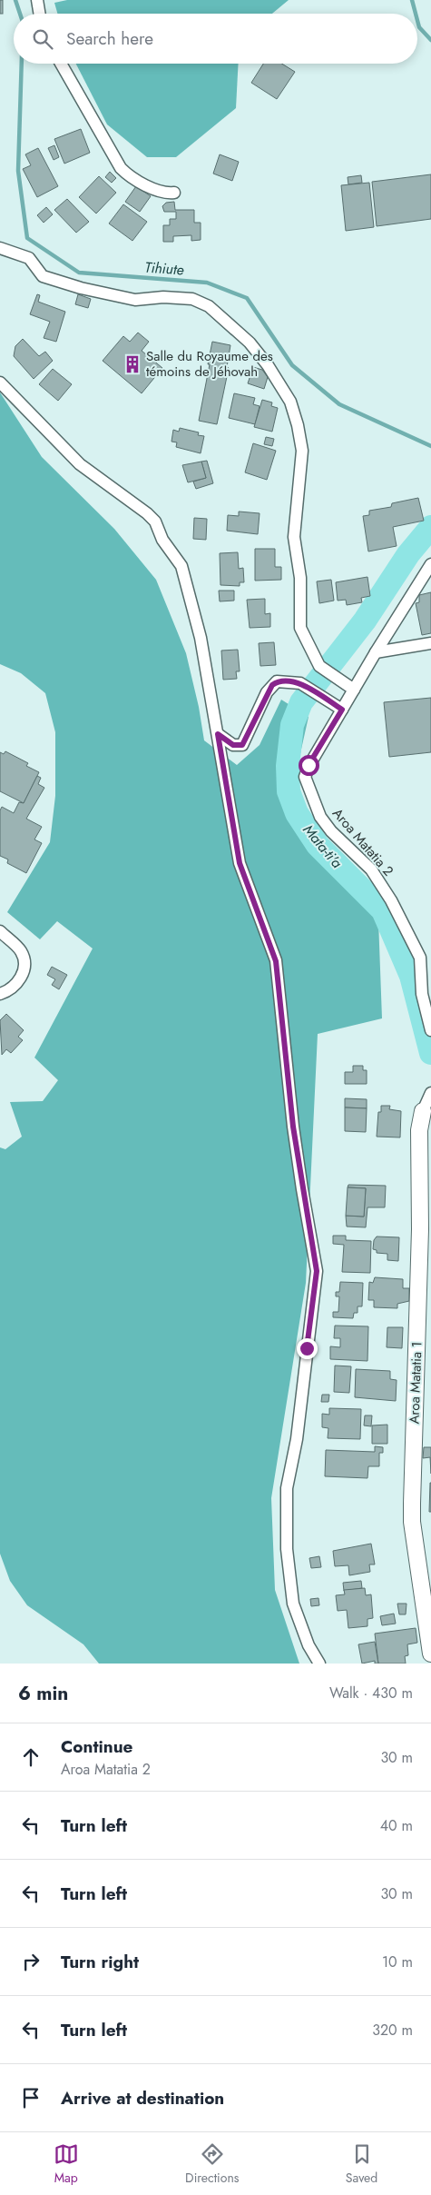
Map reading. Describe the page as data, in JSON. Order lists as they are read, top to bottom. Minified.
{"streets":{"main road":["Aroa Matatia 1"],"street":["Aroa Matatia 2"]},"water":["Tihiute","Mata-ti'a"],"places":{"building":["Salle du Royaume des témoins de Jéhovah"]},"page":{"search":"Search here","heading":["6 min","Walk · 430 m"],"list":[["Continue","Aroa Matatia 2","30 m"],["Turn left","40 m"],["Turn left","30 m"],["Turn right","10 m"],["Turn left","320 m"],"Arrive at destination"],"nav":["Map","Directions","Saved"]}}
